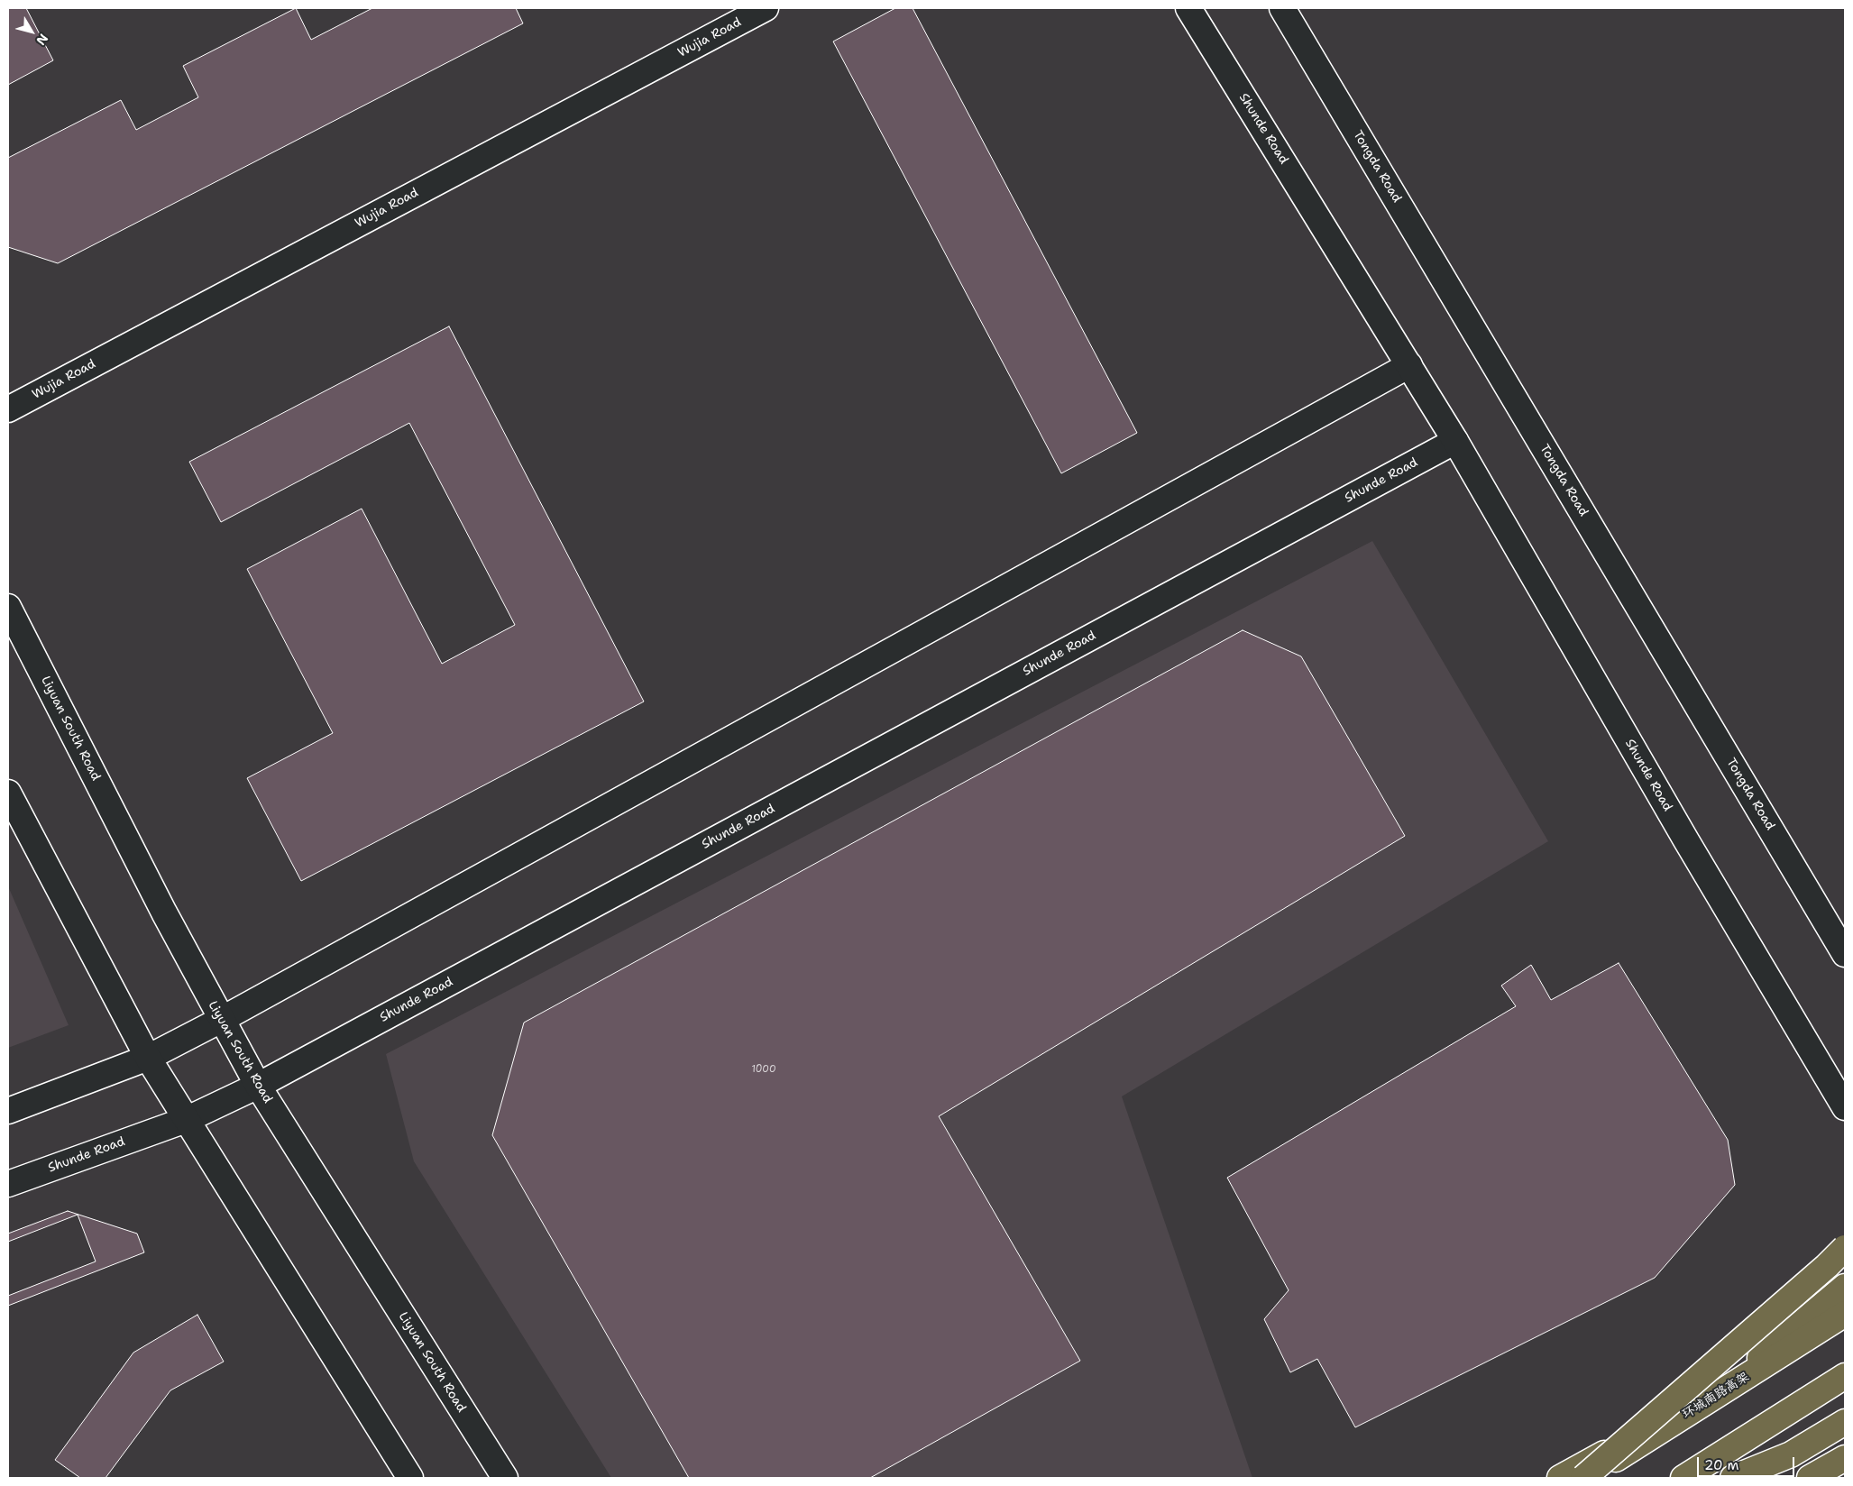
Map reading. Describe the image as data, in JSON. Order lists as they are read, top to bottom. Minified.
{"streets":{"main road":["环城南路高架"],"street":["Wujia Road","Shunde Road","Tongda Road","Liyuan South Road"]},"crossings":[["Shunde Road","Liyuan South Road"]],"house_numbers":["1000"],"scale_bar":"20 m","north":"bottom right"}
